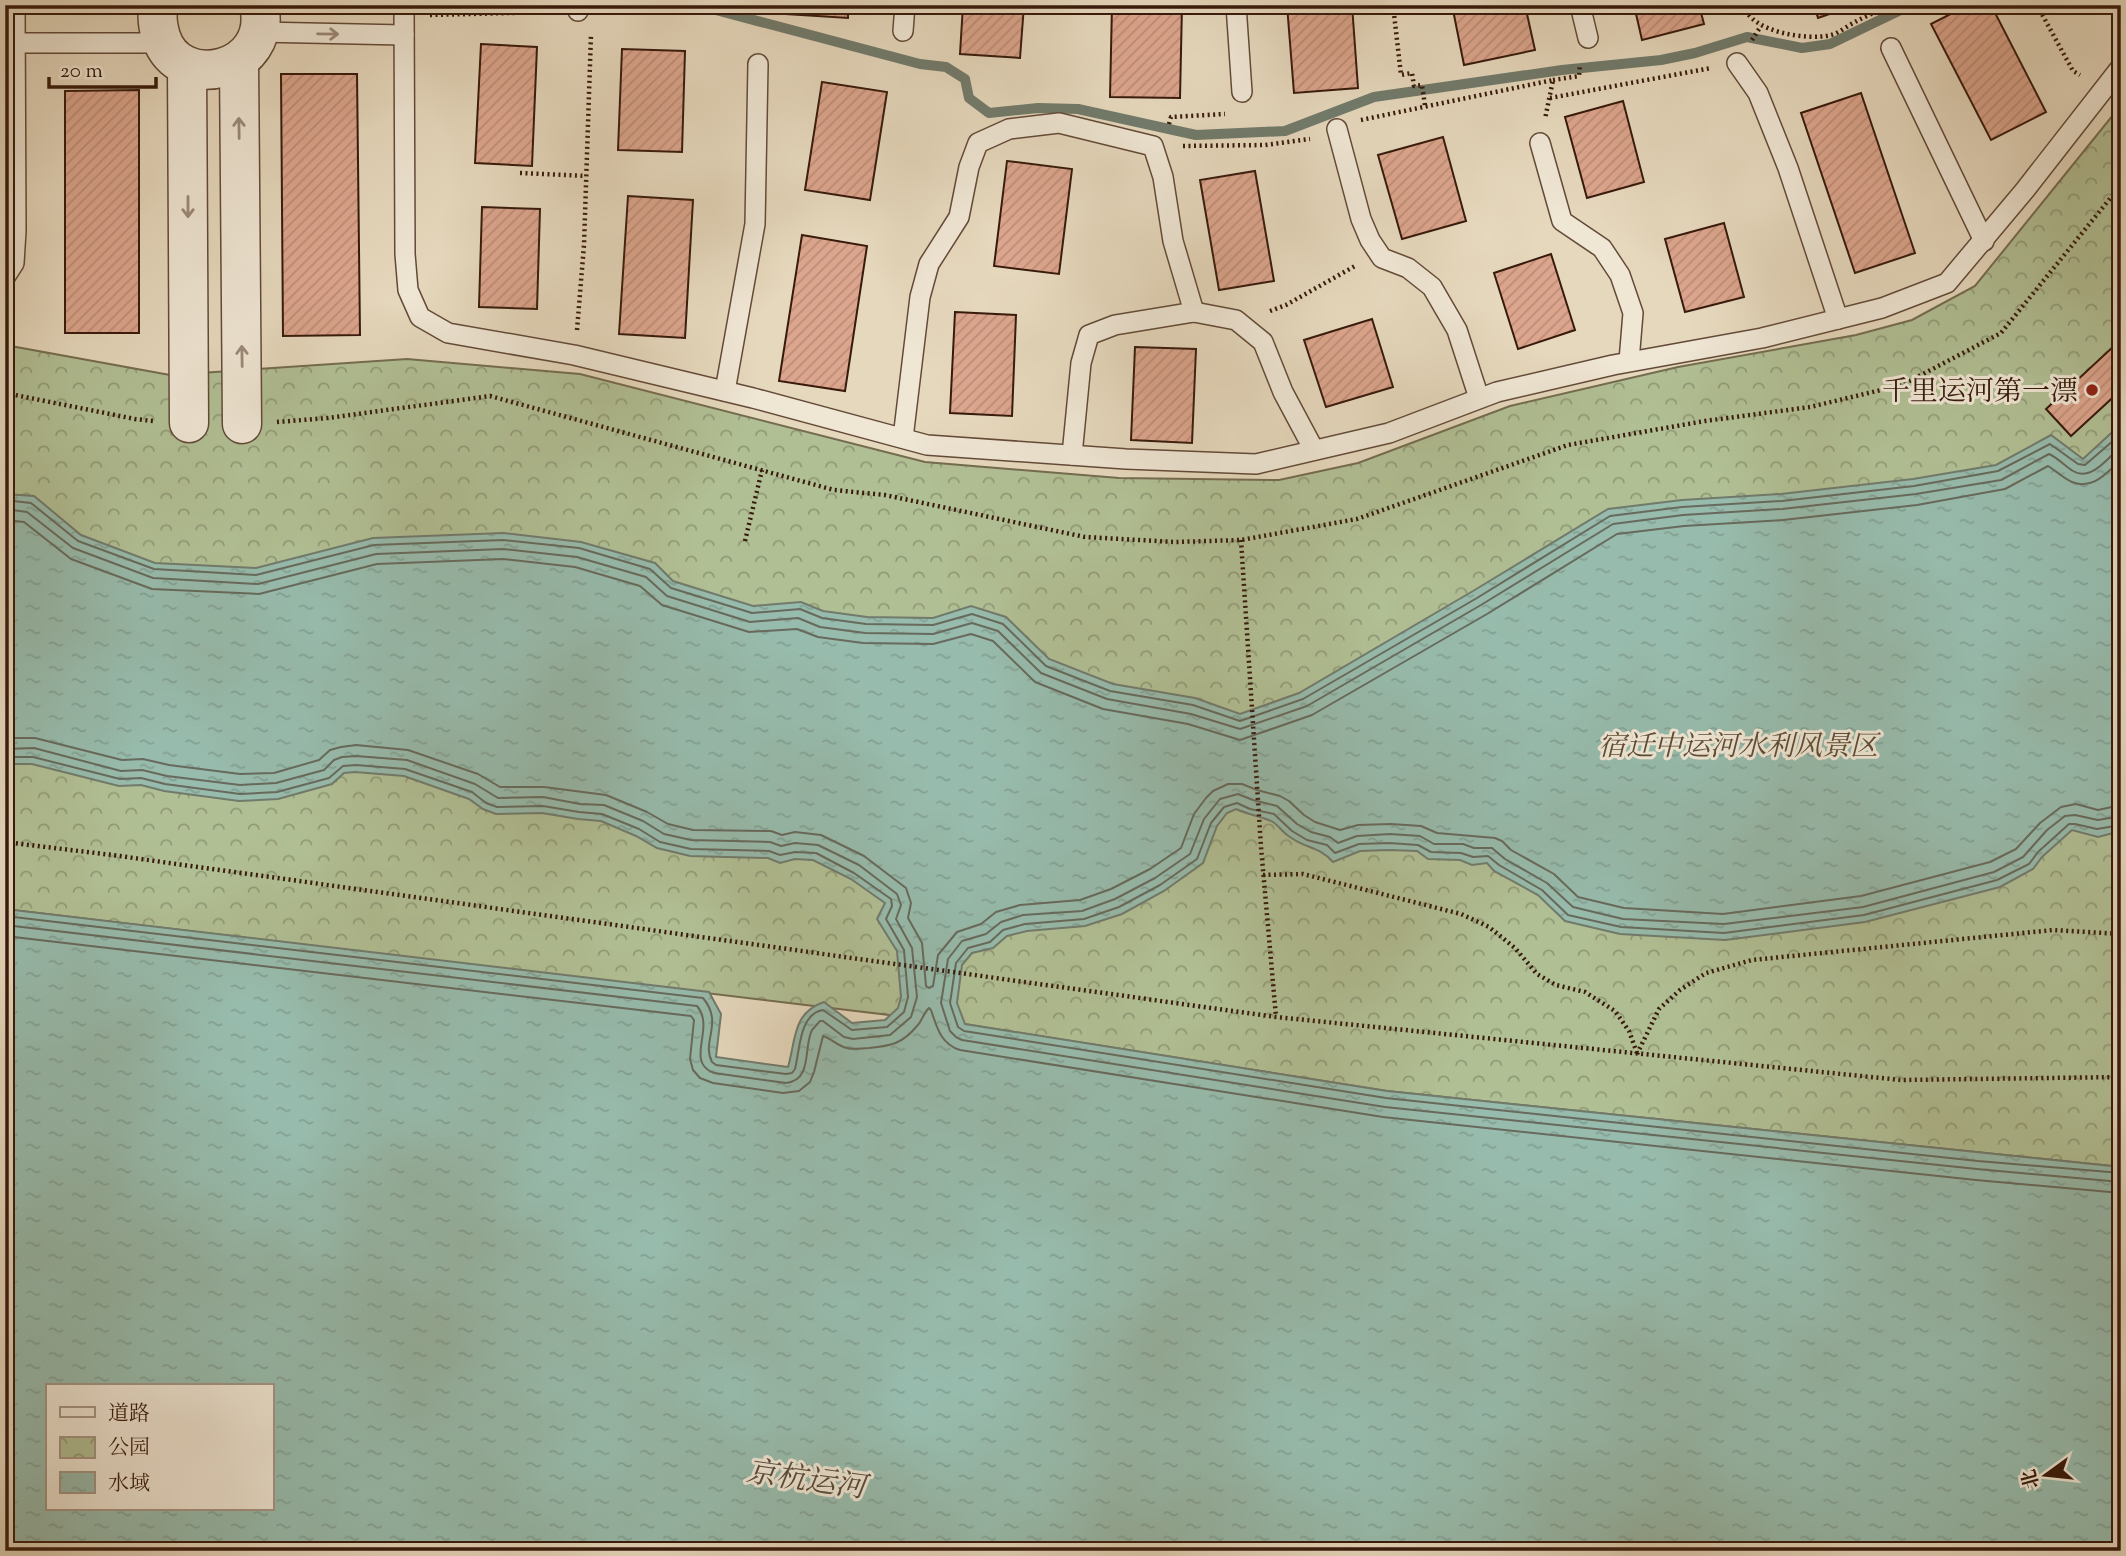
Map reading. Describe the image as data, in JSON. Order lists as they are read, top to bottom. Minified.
{"water":["京杭运河"],"parks":["宿迁中运河水利风景区"],"places":["千里运河第一漂"],"legend":["道路","公园","水域"],"scale_bar":"20 m","north":"left"}
